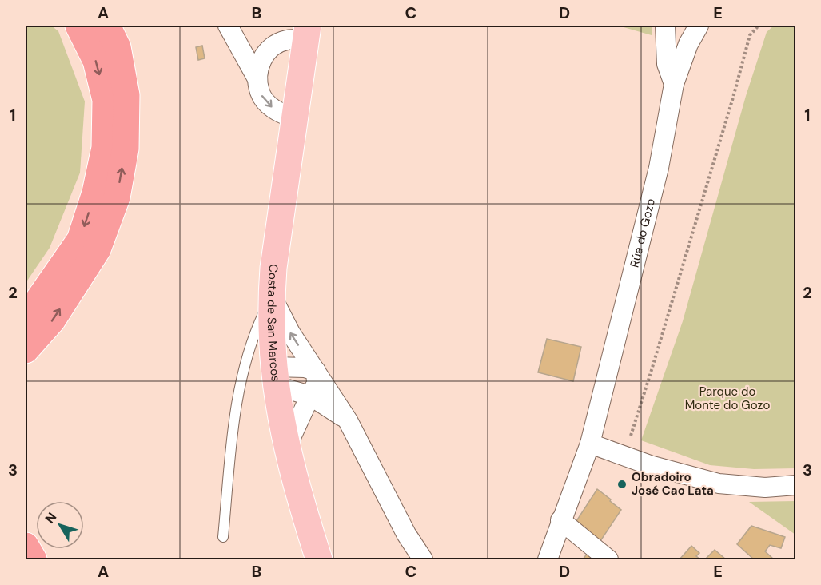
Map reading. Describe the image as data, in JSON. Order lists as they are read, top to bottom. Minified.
{"streets":{"main road":["Costa de San Marcos"],"street":["Rúa do Gozo"]},"parks":["Parque do Monte do Gozo"],"places":["Obradoiro José Cao Lata"],"north":"top left","grid":{"columns":["A","B","C","D","E"],"rows":["1","2","3"]}}
